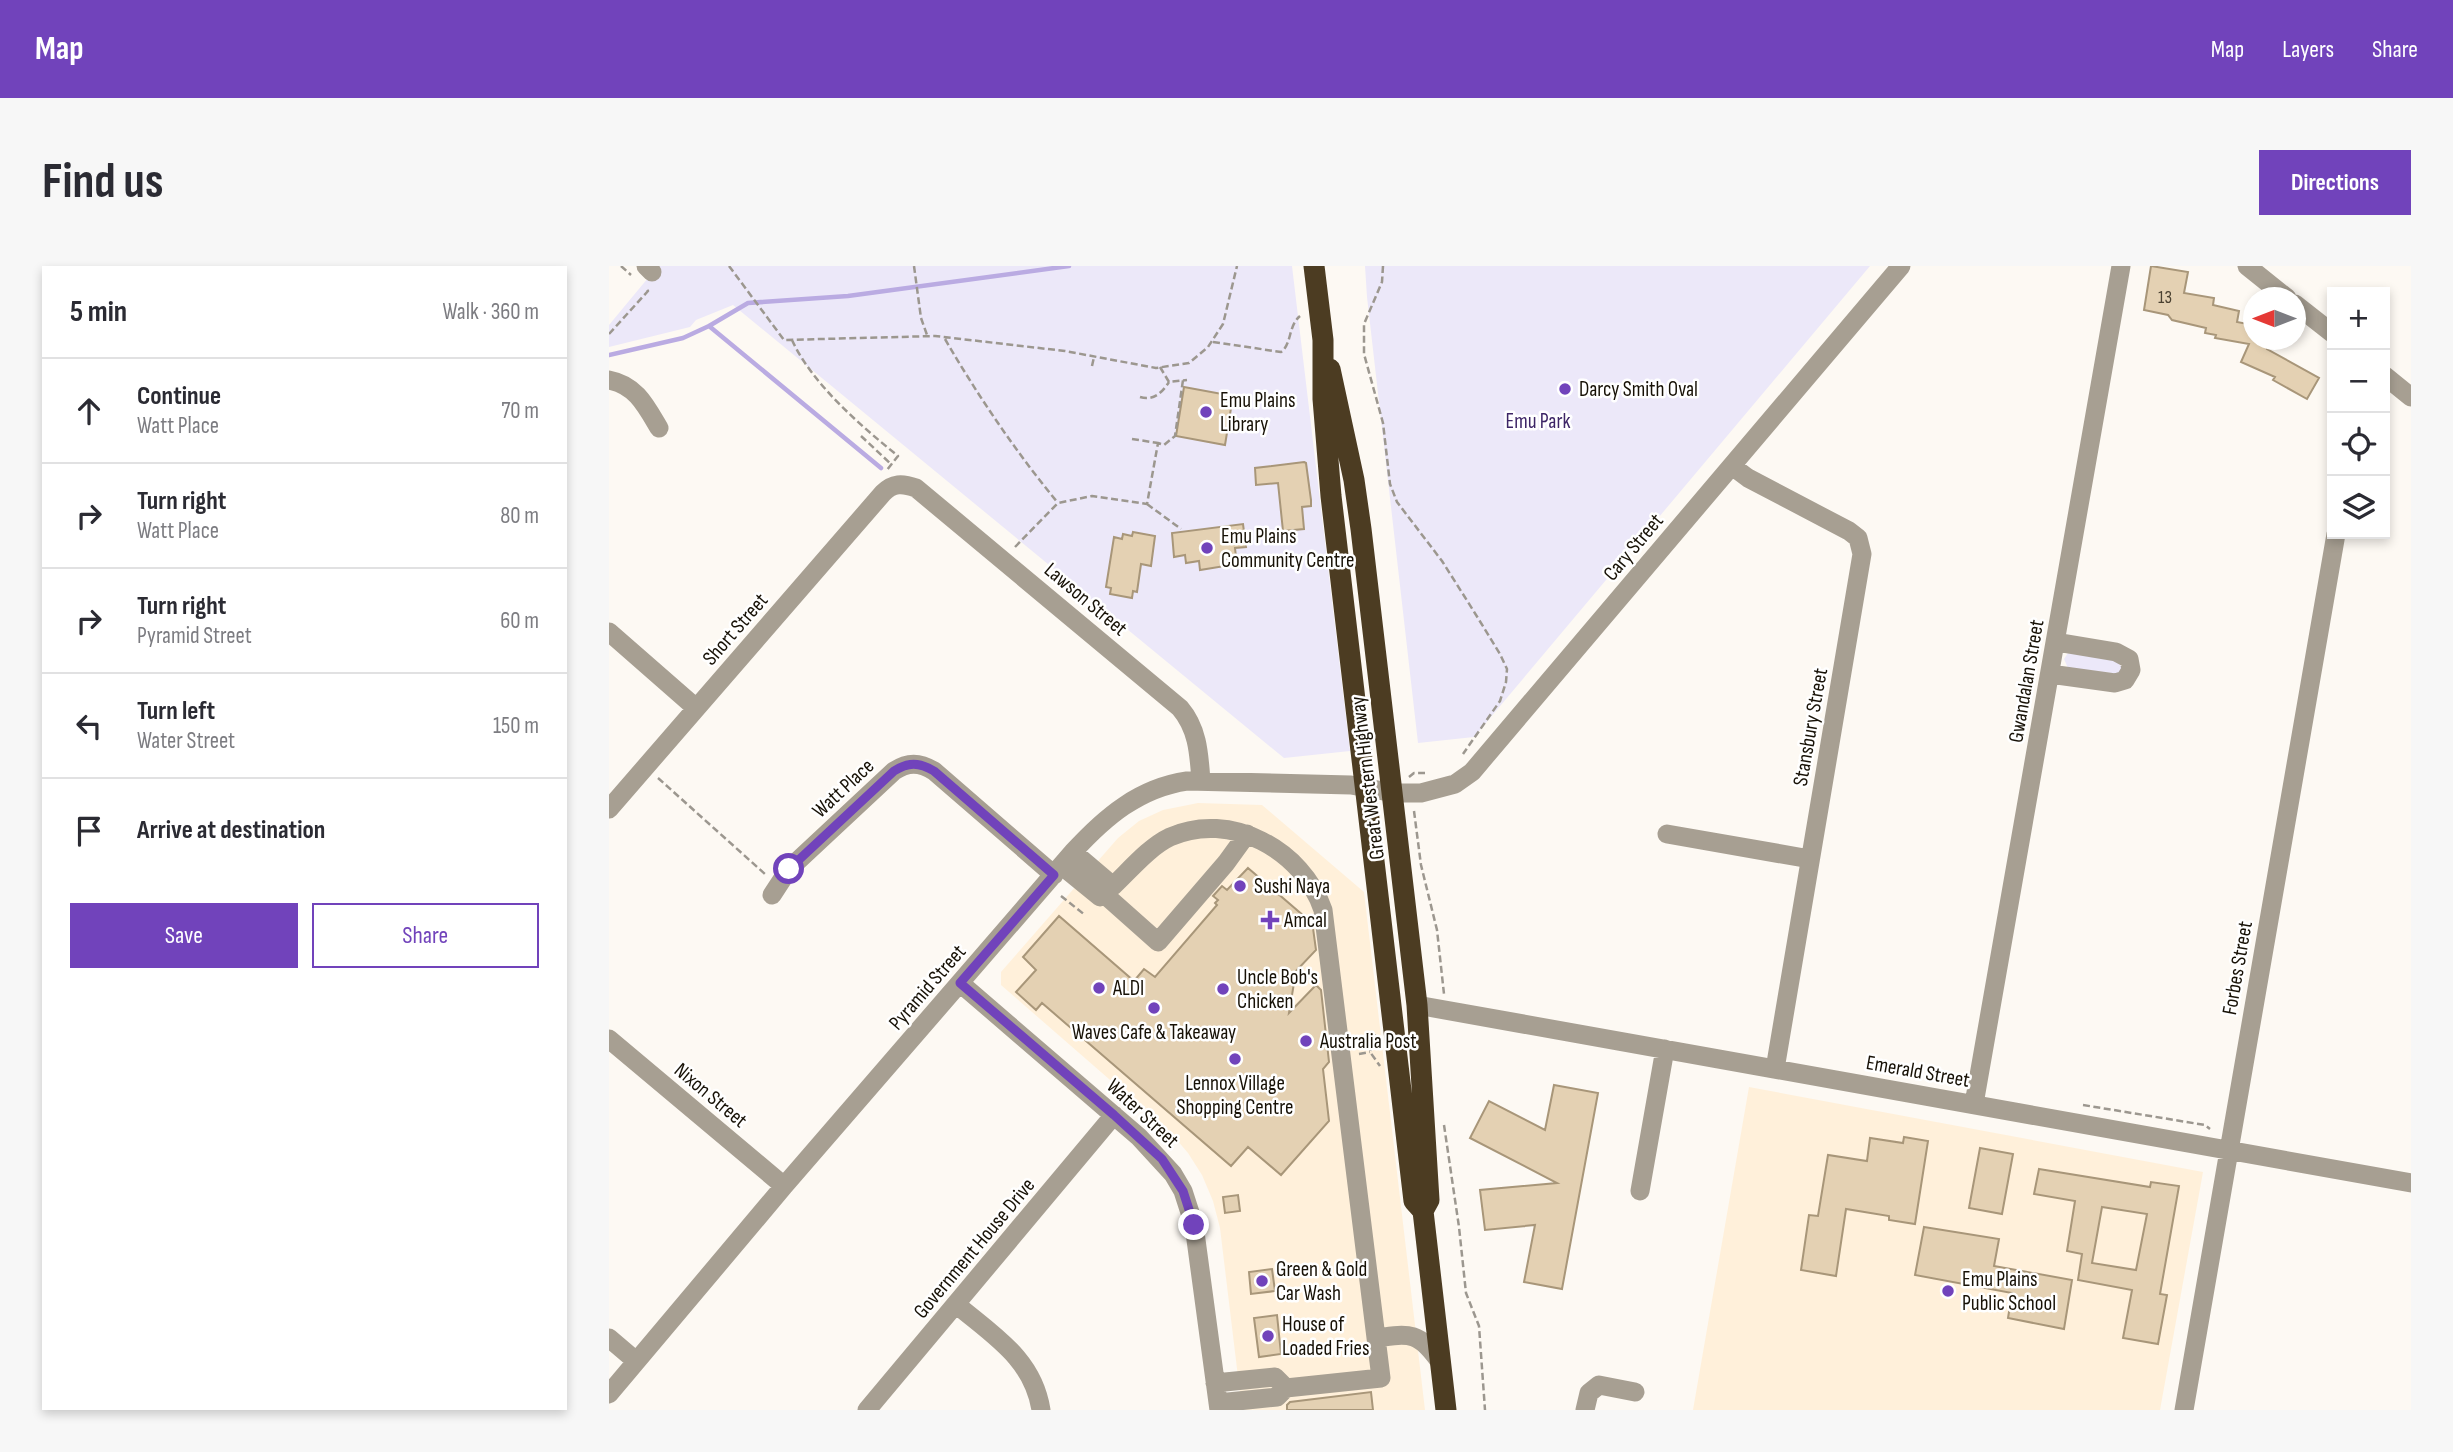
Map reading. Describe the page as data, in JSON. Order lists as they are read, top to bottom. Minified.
{"streets":{"highway":["Great Western Highway"],"street":["Cary Street","Lawson Street","Short Street","Gwandalan Street","Stansbury Street","Watt Place","Forbes Street","Pyramid Street","Emerald Street","Nixon Street","Water Street","Government House Drive"]},"crossings":[["Cary Street","Stansbury Street"],["Cary Street","Great Western Highway"],["Cary Street","Pyramid Street"],["Lawson Street","Short Street"],["Lawson Street","Pyramid Street"],["Gwandalan Street","Emerald Street"],["Stansbury Street","Emerald Street"],["Great Western Highway","Pyramid Street"],["Great Western Highway","Emerald Street"],["Watt Place","Pyramid Street"],["Forbes Street","Emerald Street"],["Pyramid Street","Nixon Street"],["Pyramid Street","Water Street"],["Water Street","Government House Drive"]],"parks":["Emu Park"],"places":{"other":["Darcy Smith Oval","Emu Plains Library","Emu Plains Community Centre","Sushi Naya","ALDI","Uncle Bob's Chicken","Waves Cafe & Takeaway","Australia Post","Lennox Village Shopping Centre","Green & Gold Car Wash","Emu Plains Public School","House of Loaded Fries"],"health":["Amcal"]},"house_numbers":["13"],"north":"left","page":{"header":"Map","nav":["Map","Layers","Share"],"buttons":["Directions",["Save","Share"]],"title":"Find us","heading":["5 min","Walk · 360 m"],"map_buttons":["+","−"],"list":[["Continue","Watt Place","70 m"],["Turn right","Watt Place","80 m"],["Turn right","Pyramid Street","60 m"],["Turn left","Water Street","150 m"],"Arrive at destination"]}}
